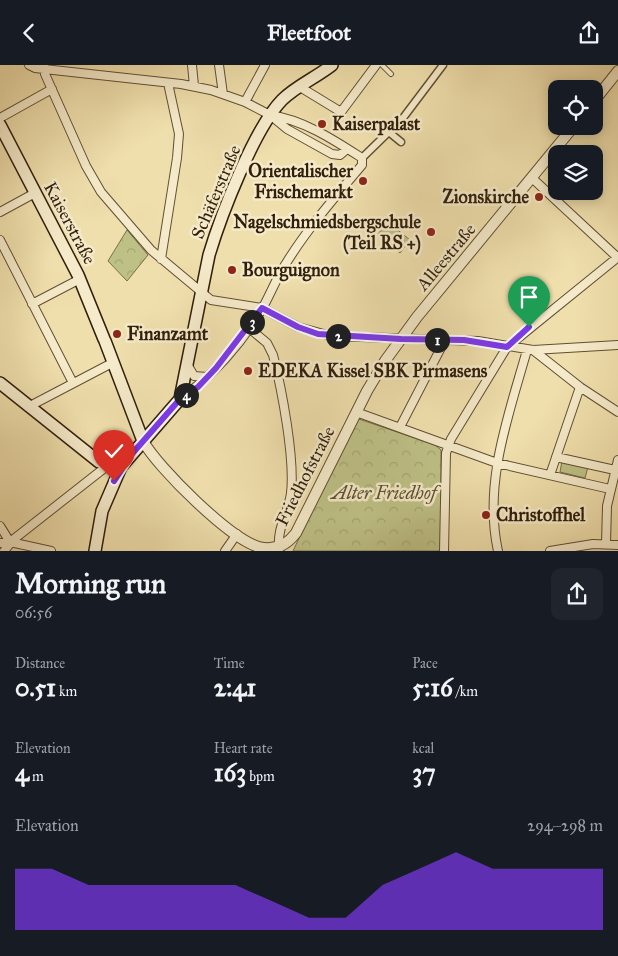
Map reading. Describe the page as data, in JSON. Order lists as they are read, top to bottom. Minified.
{"streets":{"main road":["Schäferstraße","Kaiserstraße"],"street":["Alleestraße","Friedhofstraße"]},"crossings":[["Kaiserstraße","Friedhofstraße"],["Alleestraße","Friedhofstraße"]],"parks":["Alter Friedhof"],"places":["Kaiserpalast","Orientalischer Frischemarkt","Zionskirche","Nagelschmiedsbergschule (Teil RS +)","Bourguignon","Finanzamt","EDEKA Kissel SBK Pirmasens","Christoffhel"],"page":{"header":"Fleetfoot","pins":["3","2","1","4"],"heading":["Morning run","06:56"],"stats":[["Distance","0.51 km"],["Time","2:41"],["Pace","5:16 /km"],["Elevation","4 m"],["Heart rate","163 bpm"],["kcal","37"]],"chart":["Elevation","294–298 m"]}}
